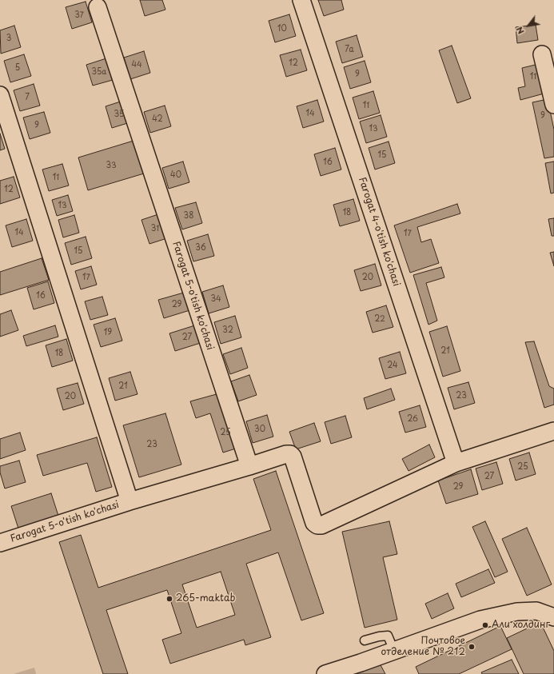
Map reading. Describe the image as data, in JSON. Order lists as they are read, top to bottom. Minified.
{"streets":{"street":["Farogat 4-o'tish ko'chasi","Farogat 5-o'tish ko'chasi"]},"places":["265-maktab","Али холдинг","Почтовое отделение № 212"],"house_numbers":["37","10","3","7а","12","44","5","35a","9","11","7","11","14","35","9","42","9","13","15","16","33","40","11","12","13","18","38","31","14","17","36","15","17","20","16","34","29","22","32","19","27","21","18","24","21","23","20","26","30","25","23","25","27","29"],"north":"bottom left"}
